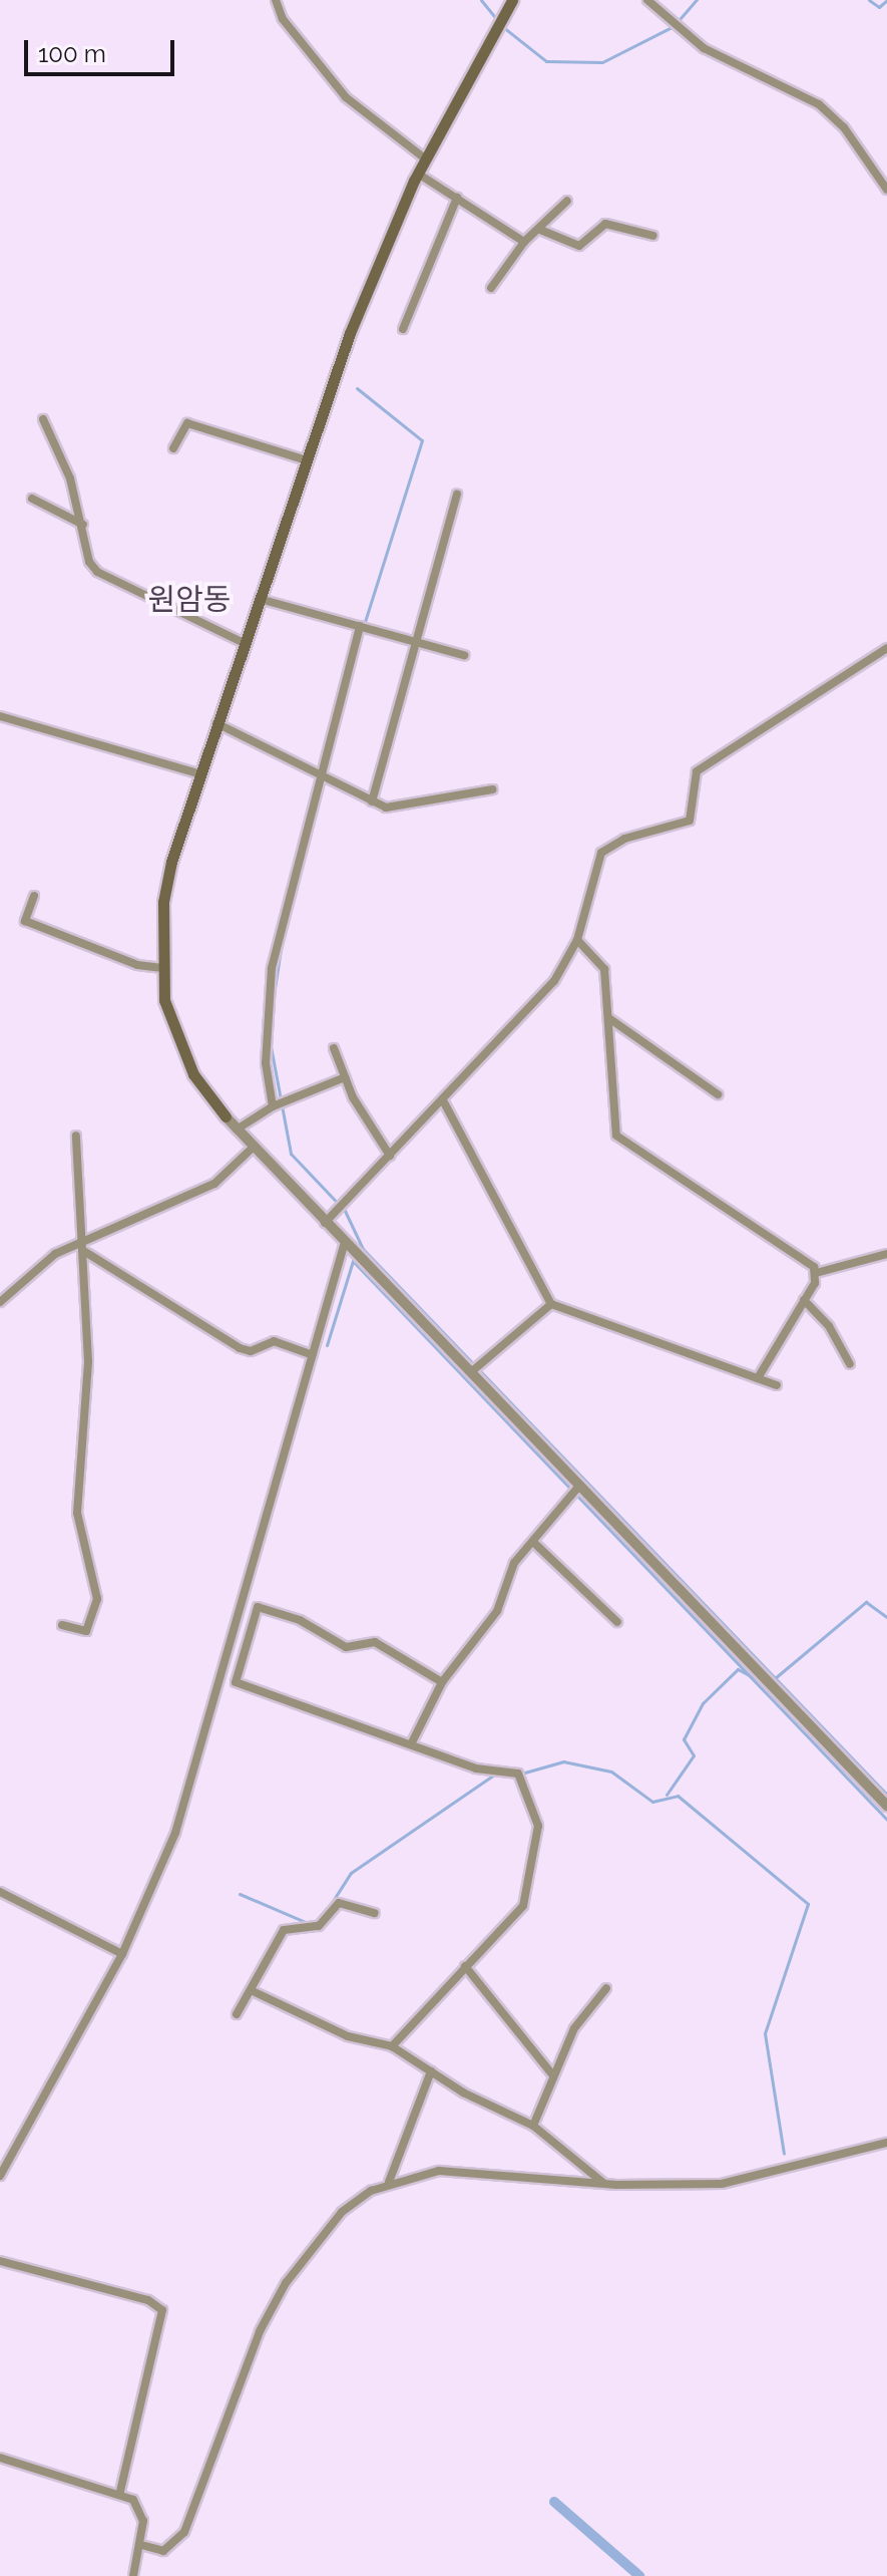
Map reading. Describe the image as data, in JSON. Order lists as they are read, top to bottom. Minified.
{"districts":["원암동"],"scale_bar":"100 m"}
